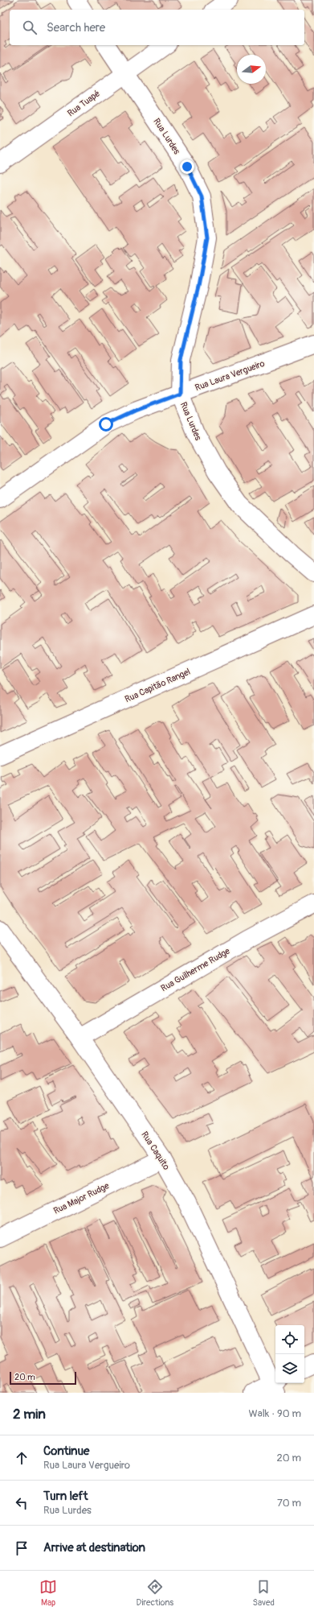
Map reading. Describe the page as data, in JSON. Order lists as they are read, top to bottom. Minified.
{"streets":{"street":["Rua Tuapé","Rua Lurdes","Rua Laura Vergueiro","Rua Capitão Rangel","Rua Guilherme Rudge","Rua Caquito","Rua Major Rudge"]},"crossings":[["Rua Tuapé","Rua Lurdes"],["Rua Lurdes","Rua Laura Vergueiro"],["Rua Guilherme Rudge","Rua Caquito"],["Rua Caquito","Rua Major Rudge"]],"scale_bar":"20 m","north":"right","page":{"search":"Search here","scale":"20 m","heading":["2 min","Walk · 90 m"],"list":[["Continue","Rua Laura Vergueiro","20 m"],["Turn left","Rua Lurdes","70 m"],"Arrive at destination"],"nav":["Map","Directions","Saved"]}}
